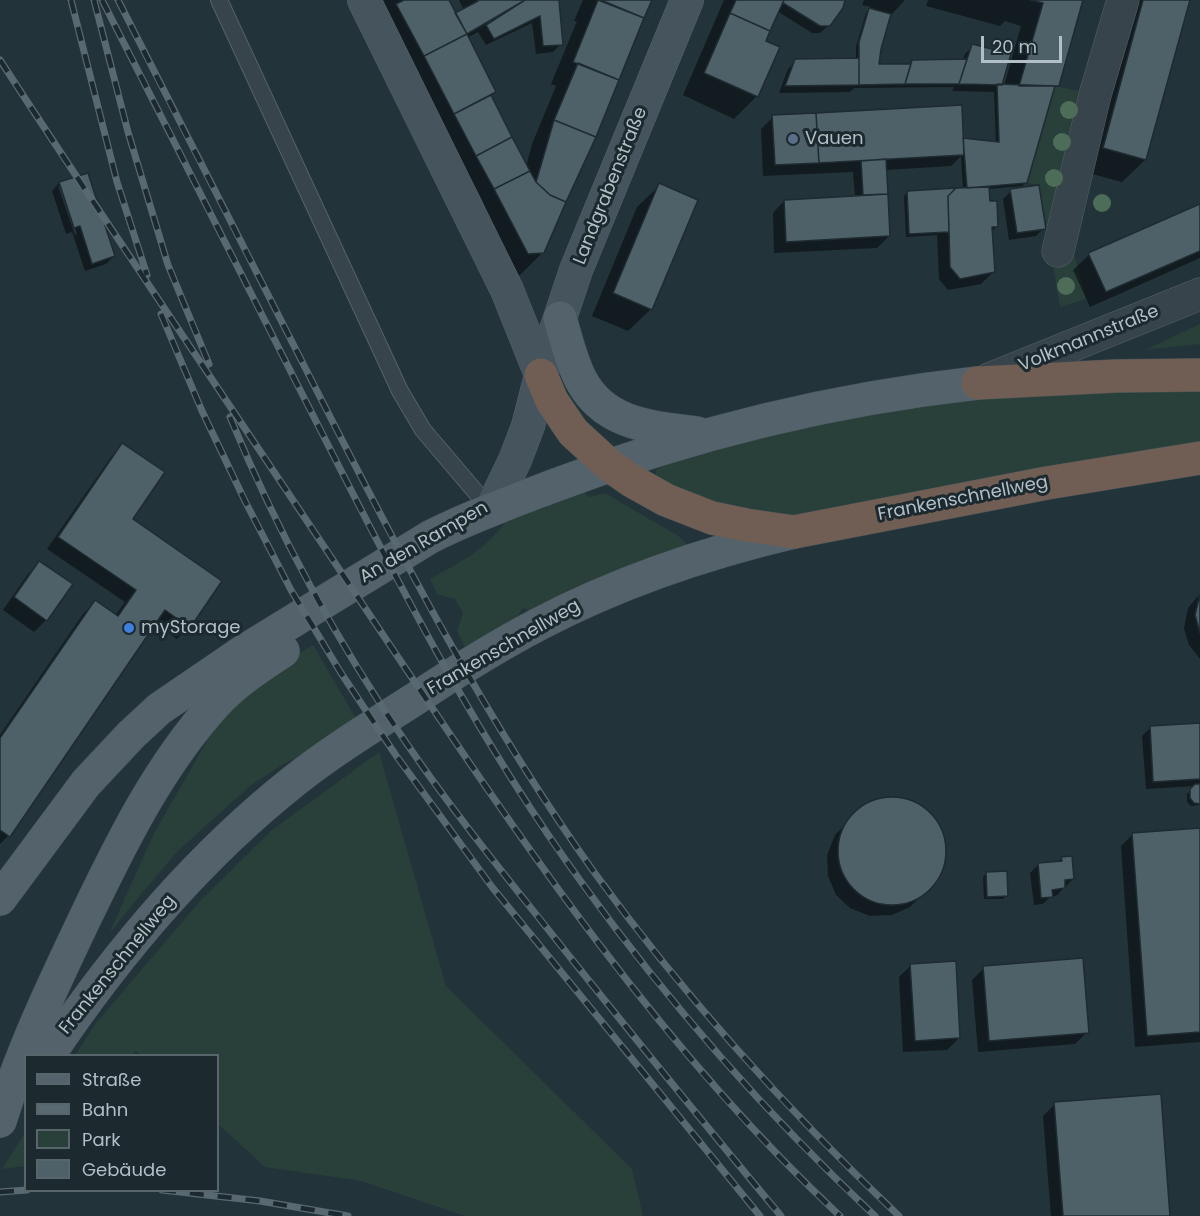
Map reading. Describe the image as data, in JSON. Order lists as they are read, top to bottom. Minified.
{"streets":{"highway":["Frankenschnellweg"],"main road":["Landgrabenstraße","An den Rampen"],"street":["Volkmannstraße"]},"crossings":[["Landgrabenstraße","An den Rampen"]],"places":["Vauen","myStorage"],"legend":["Straße","Bahn","Park","Gebäude"],"scale_bar":"20 m"}
